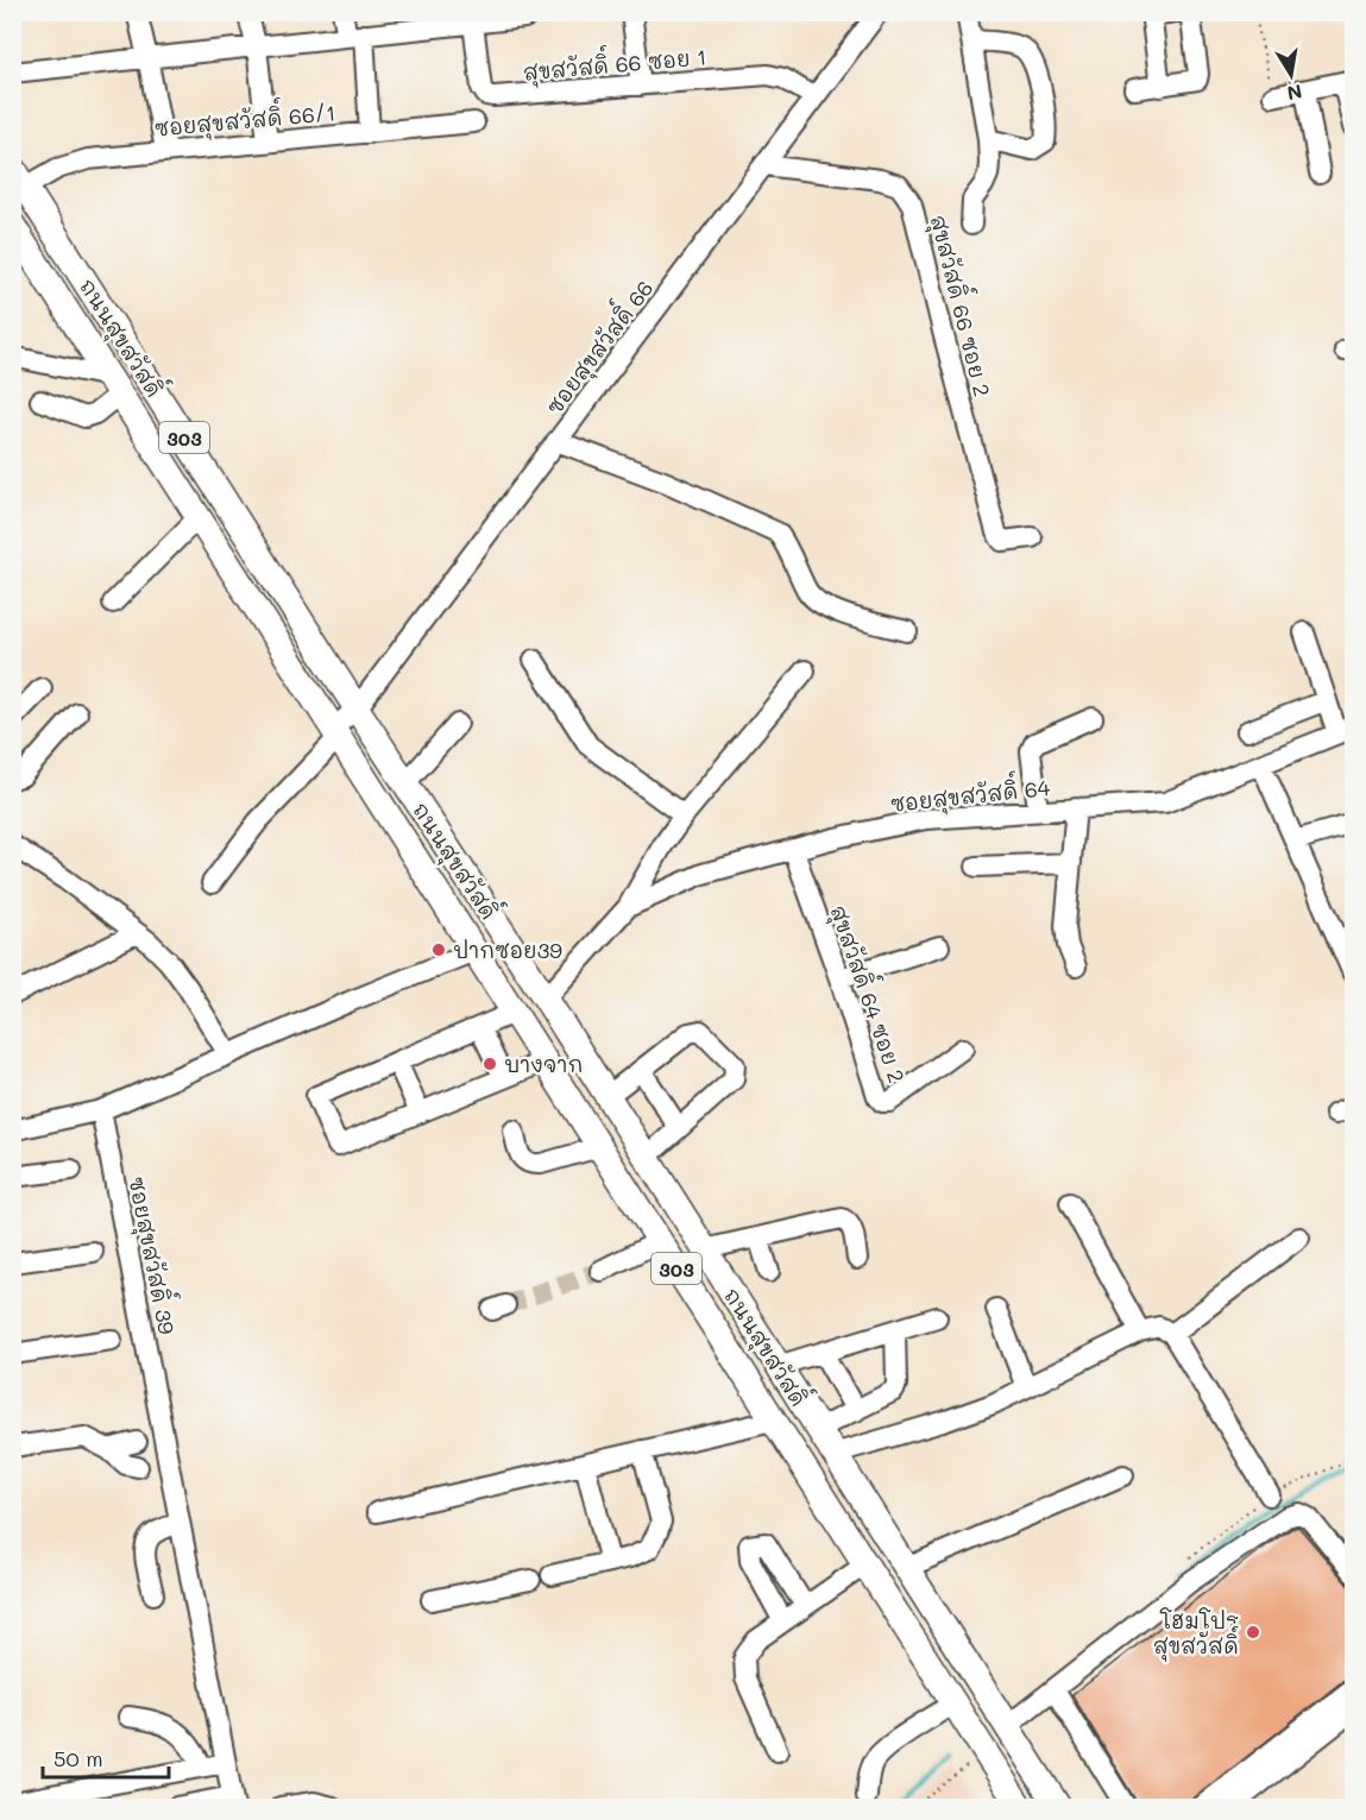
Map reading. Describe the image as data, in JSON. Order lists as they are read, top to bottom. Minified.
{"streets":{"main road":["ถนนสุขสวัสดิ์","303"],"street":["สุขสวัสดิ์ 66 ซอย 1","ซอยสุขสวัสดิ์ 66/1","สุขสวัสดิ์ 66 ซอย 2","ซอยสุขสวัสดิ์ 66","ซอยสุขสวัสดิ์ 64","สุขสวัสดิ์ 64 ซอย 2","ซอยสุขสวัสดิ์ 39"]},"crossings":[["สุขสวัสดิ์ 66 ซอย 1","ซอยสุขสวัสดิ์ 66"],["ซอยสุขสวัสดิ์ 66/1","ถนนสุขสวัสดิ์"],["สุขสวัสดิ์ 66 ซอย 2","ซอยสุขสวัสดิ์ 66"],["ถนนสุขสวัสดิ์","ซอยสุขสวัสดิ์ 66"],["ถนนสุขสวัสดิ์","ซอยสุขสวัสดิ์ 64"],["ซอยสุขสวัสดิ์ 64","สุขสวัสดิ์ 64 ซอย 2"]],"places":["ปากซอย39","บางจาก","โฮมโปร สุขสวัสดิ์"],"scale_bar":"50 m","north":"bottom"}
